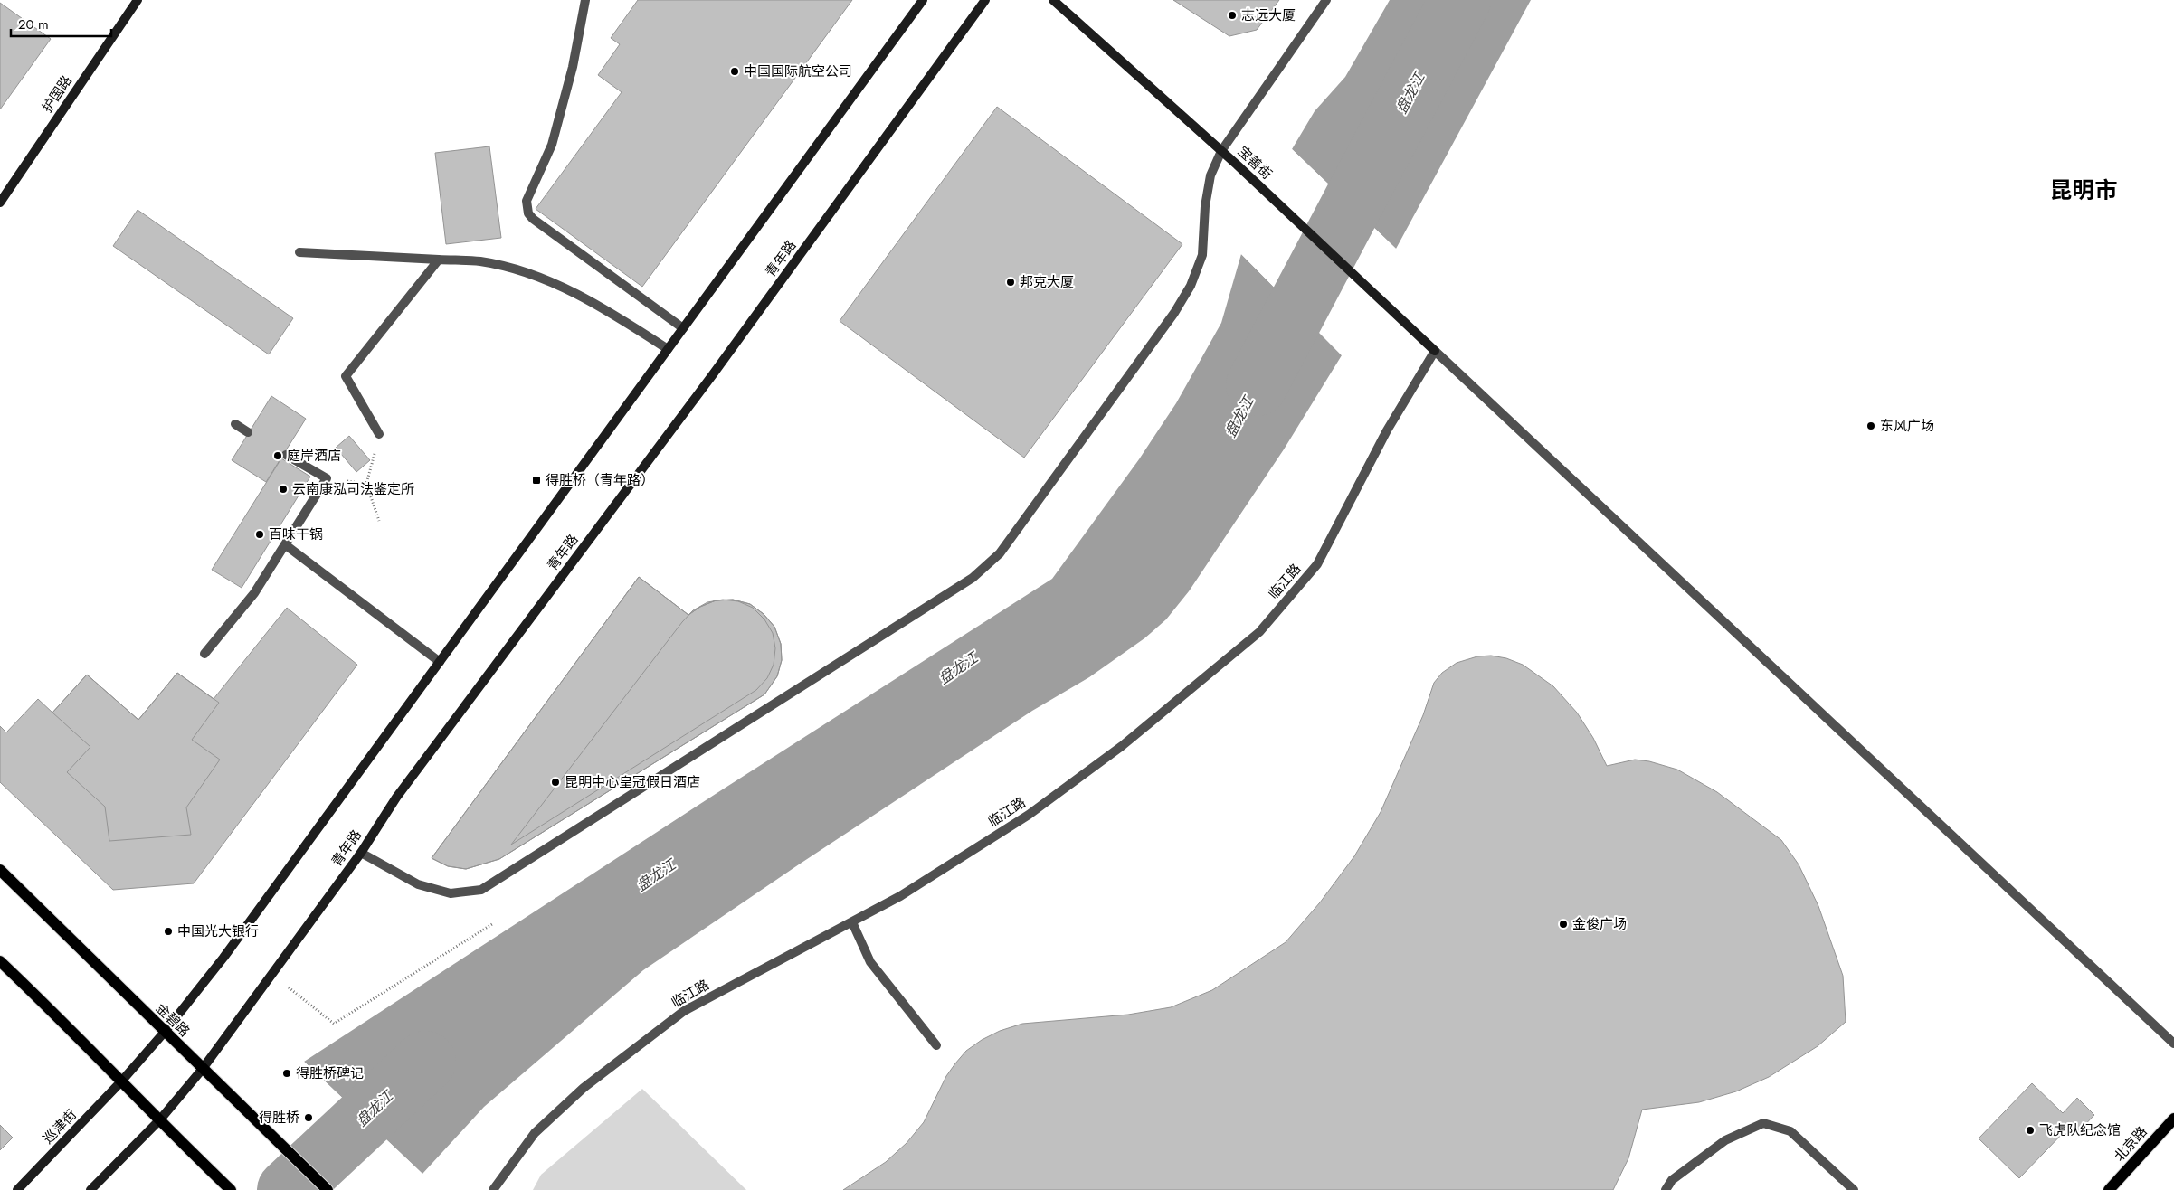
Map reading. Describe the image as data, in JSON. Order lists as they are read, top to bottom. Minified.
{"streets":{"main road":["护国路","宝善街","青年路","金碧路","巡津街","北京路"],"street":["临江路"]},"crossings":[["宝善街","临江路"],["青年路","金碧路"]],"districts":["昆明市"],"water":["盘龙江"],"places":{"other":["志远大厦","中国国际航空公司","邦克大厦","东风广场","庭岸酒店","云南康泓司法鉴定所","百味干锅","昆明中心皇冠假日酒店","金俊广场","中国光大银行","得胜桥碑记","得胜桥","飞虎队纪念馆"],"transit":["得胜桥（青年路）"]},"scale_bar":"20 m"}
